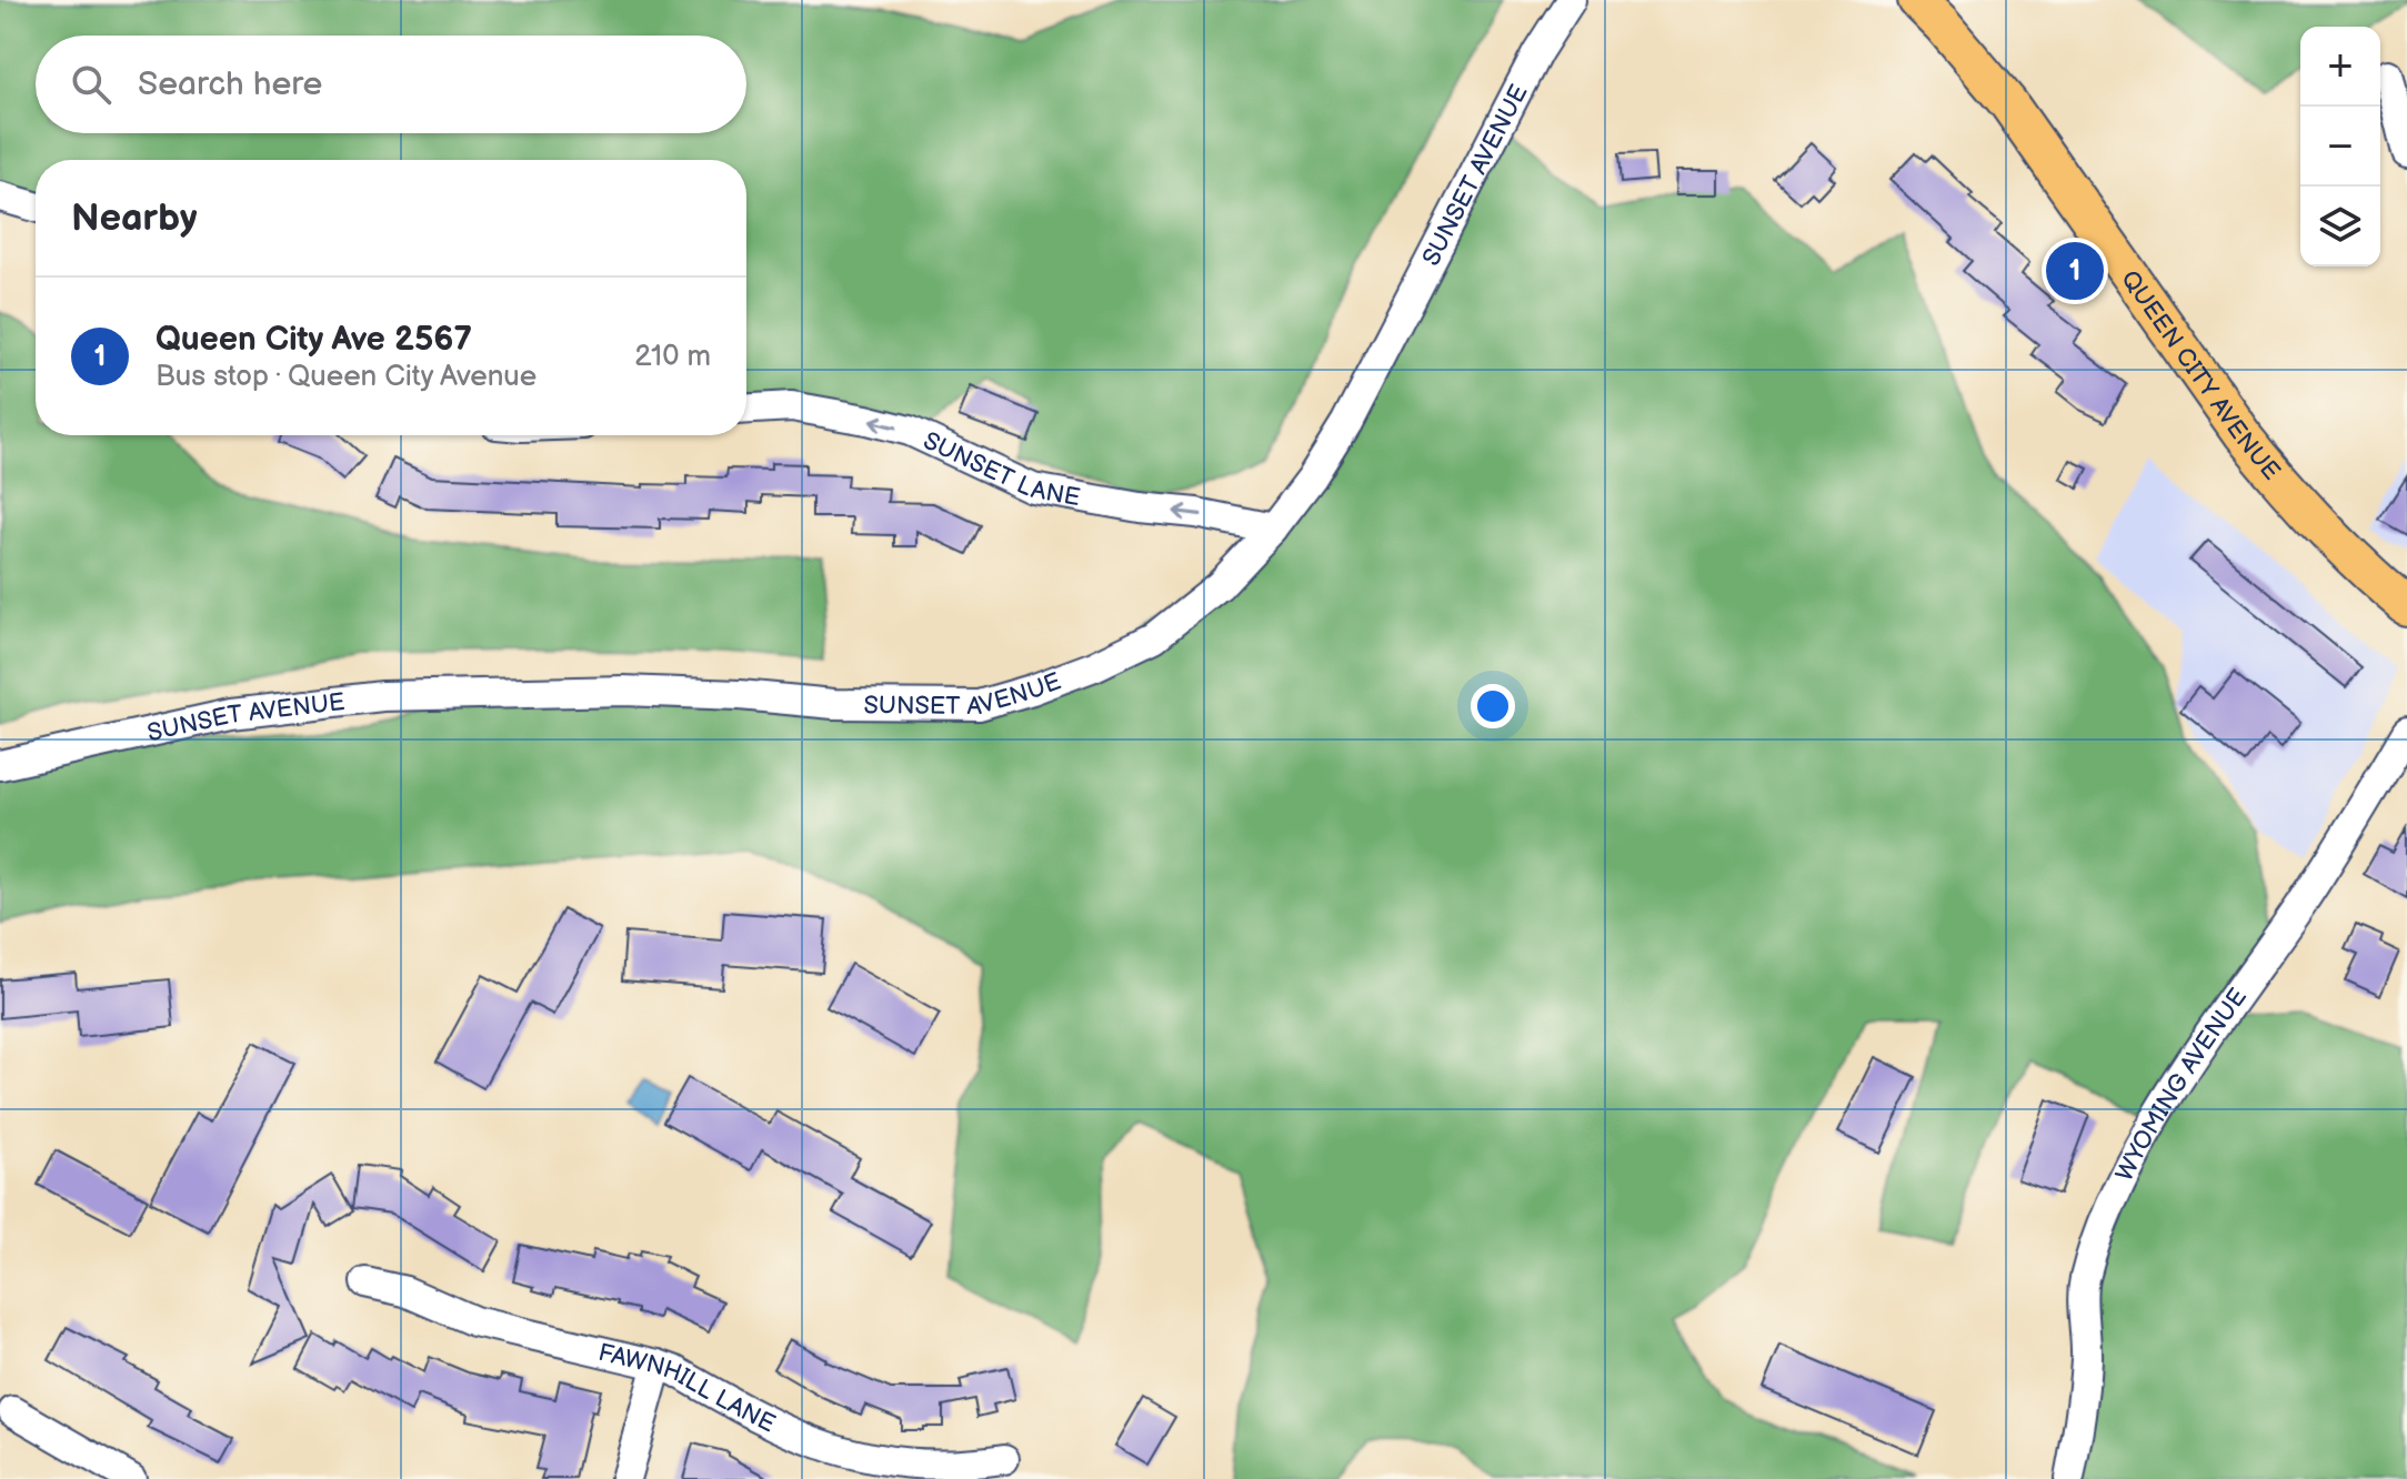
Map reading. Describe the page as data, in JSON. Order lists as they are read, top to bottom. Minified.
{"streets":{"main road":["QUEEN CITY AVENUE"],"street":["SUNSET AVENUE","SUNSET LANE","WYOMING AVENUE","FAWNHILL LANE"]},"crossings":[["SUNSET AVENUE","SUNSET LANE"]],"one_way":["SUNSET LANE"],"page":{"map_buttons":["+","−"],"search":"Search here","heading":"Nearby","pins":"1","list":[{"mark":"1","name":"Queen City Ave 2567","note":"Bus stop · Queen City Avenue","value":"210 m"}]}}
